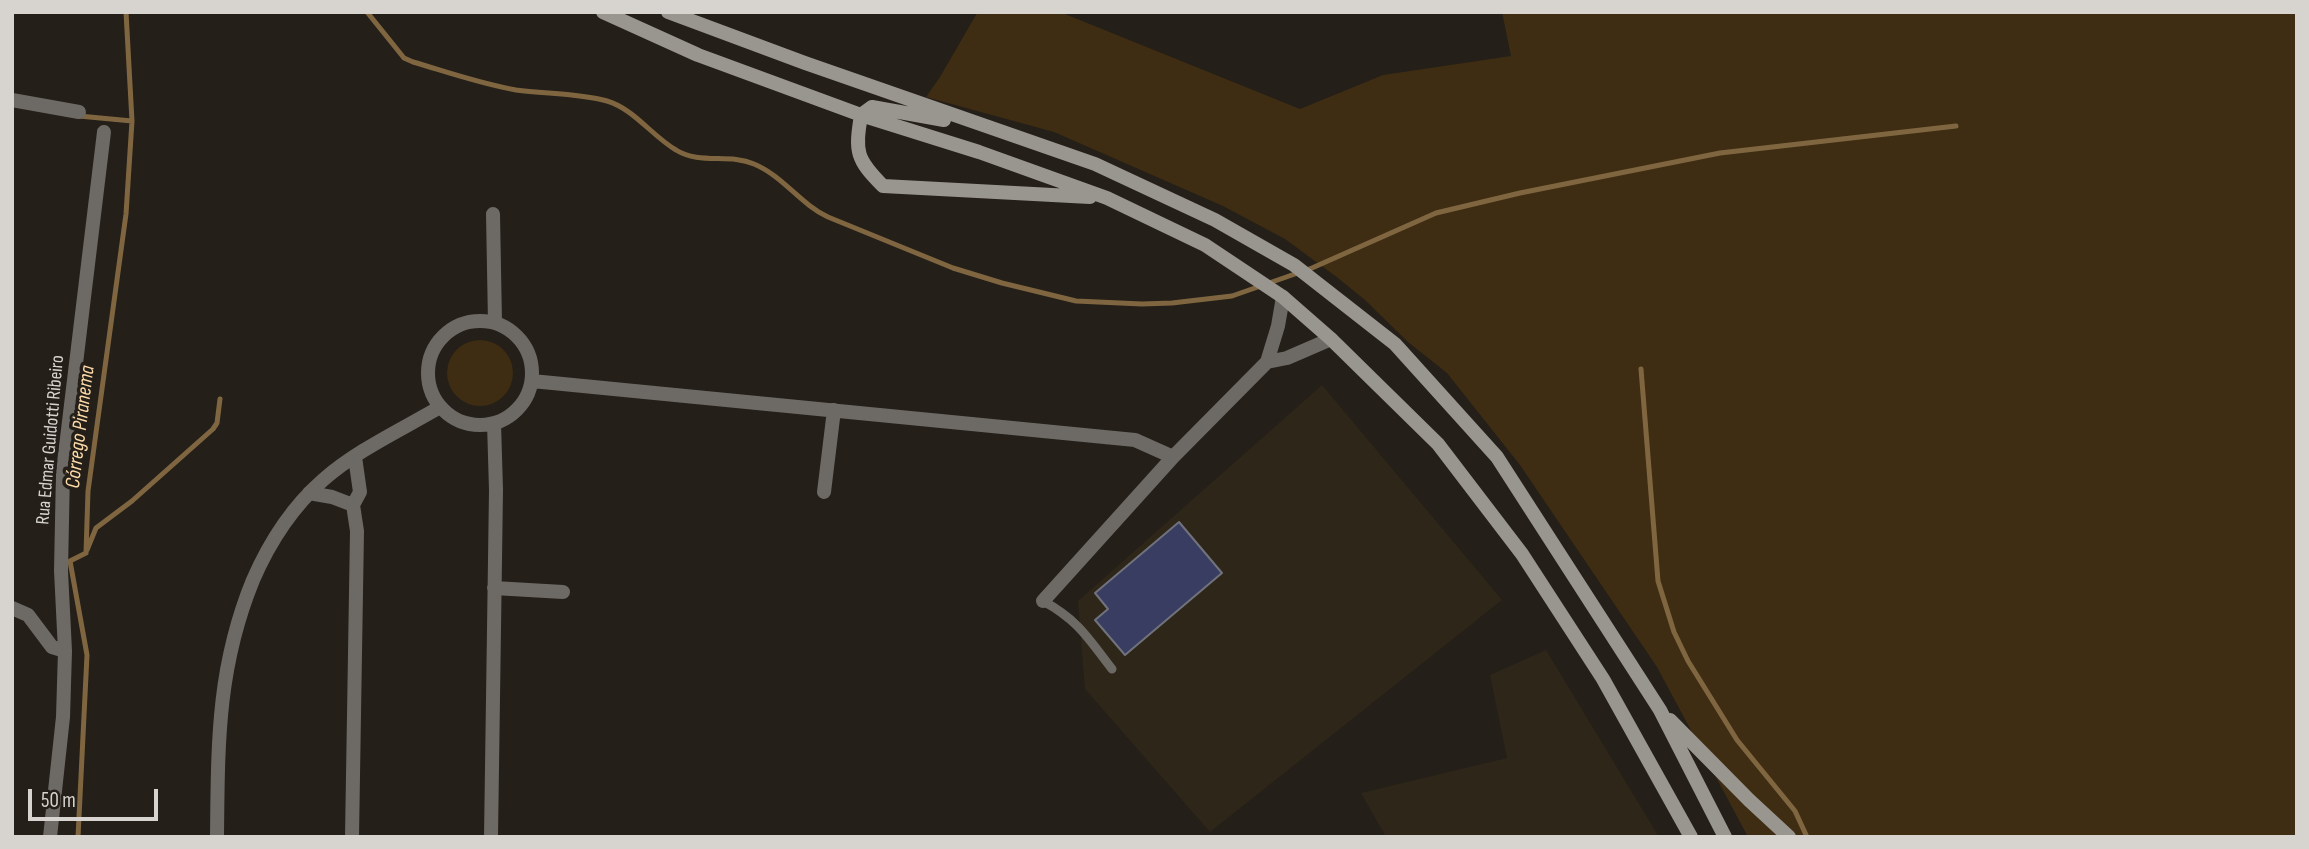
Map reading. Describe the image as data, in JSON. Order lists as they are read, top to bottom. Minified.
{"streets":{"street":["Rua Edmar Guidotti Ribeiro"]},"water":["Córrego Piranema"],"scale_bar":"50 m"}
